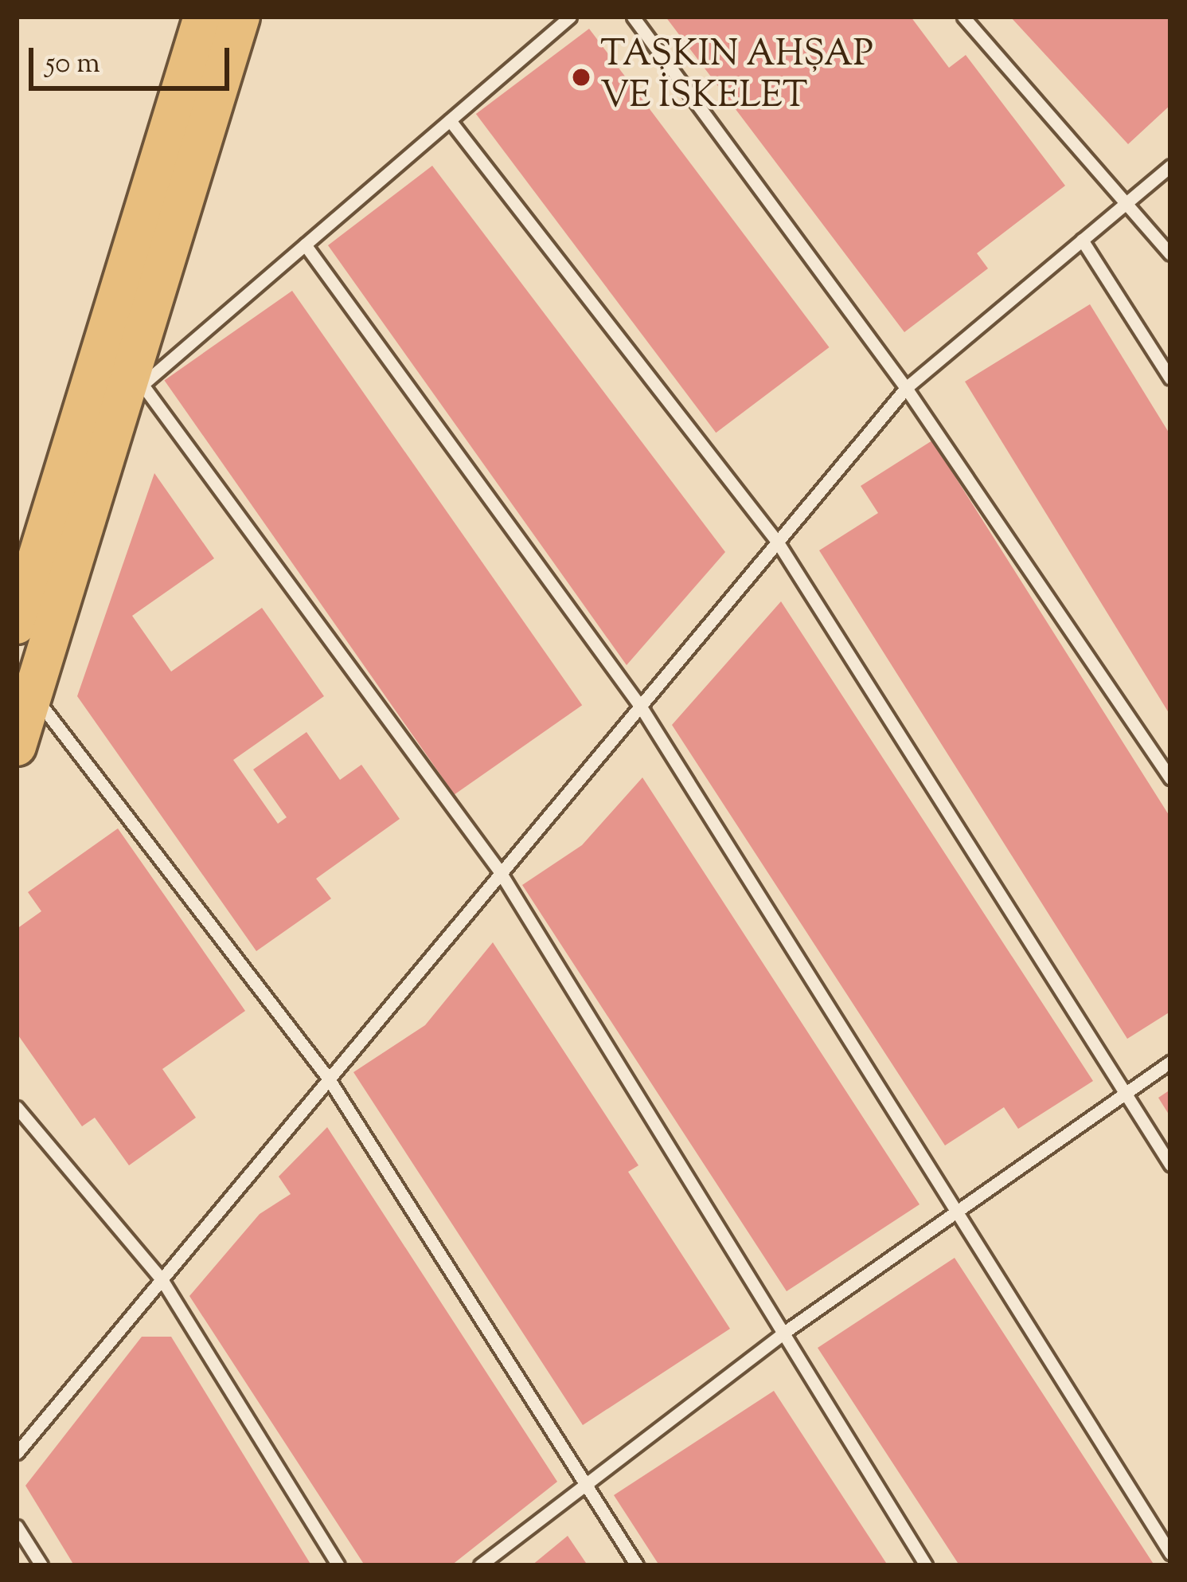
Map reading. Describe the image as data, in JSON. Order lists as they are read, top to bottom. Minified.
{"places":["TAŞKIN AHŞAP VE İSKELET"],"scale_bar":"50 m"}
